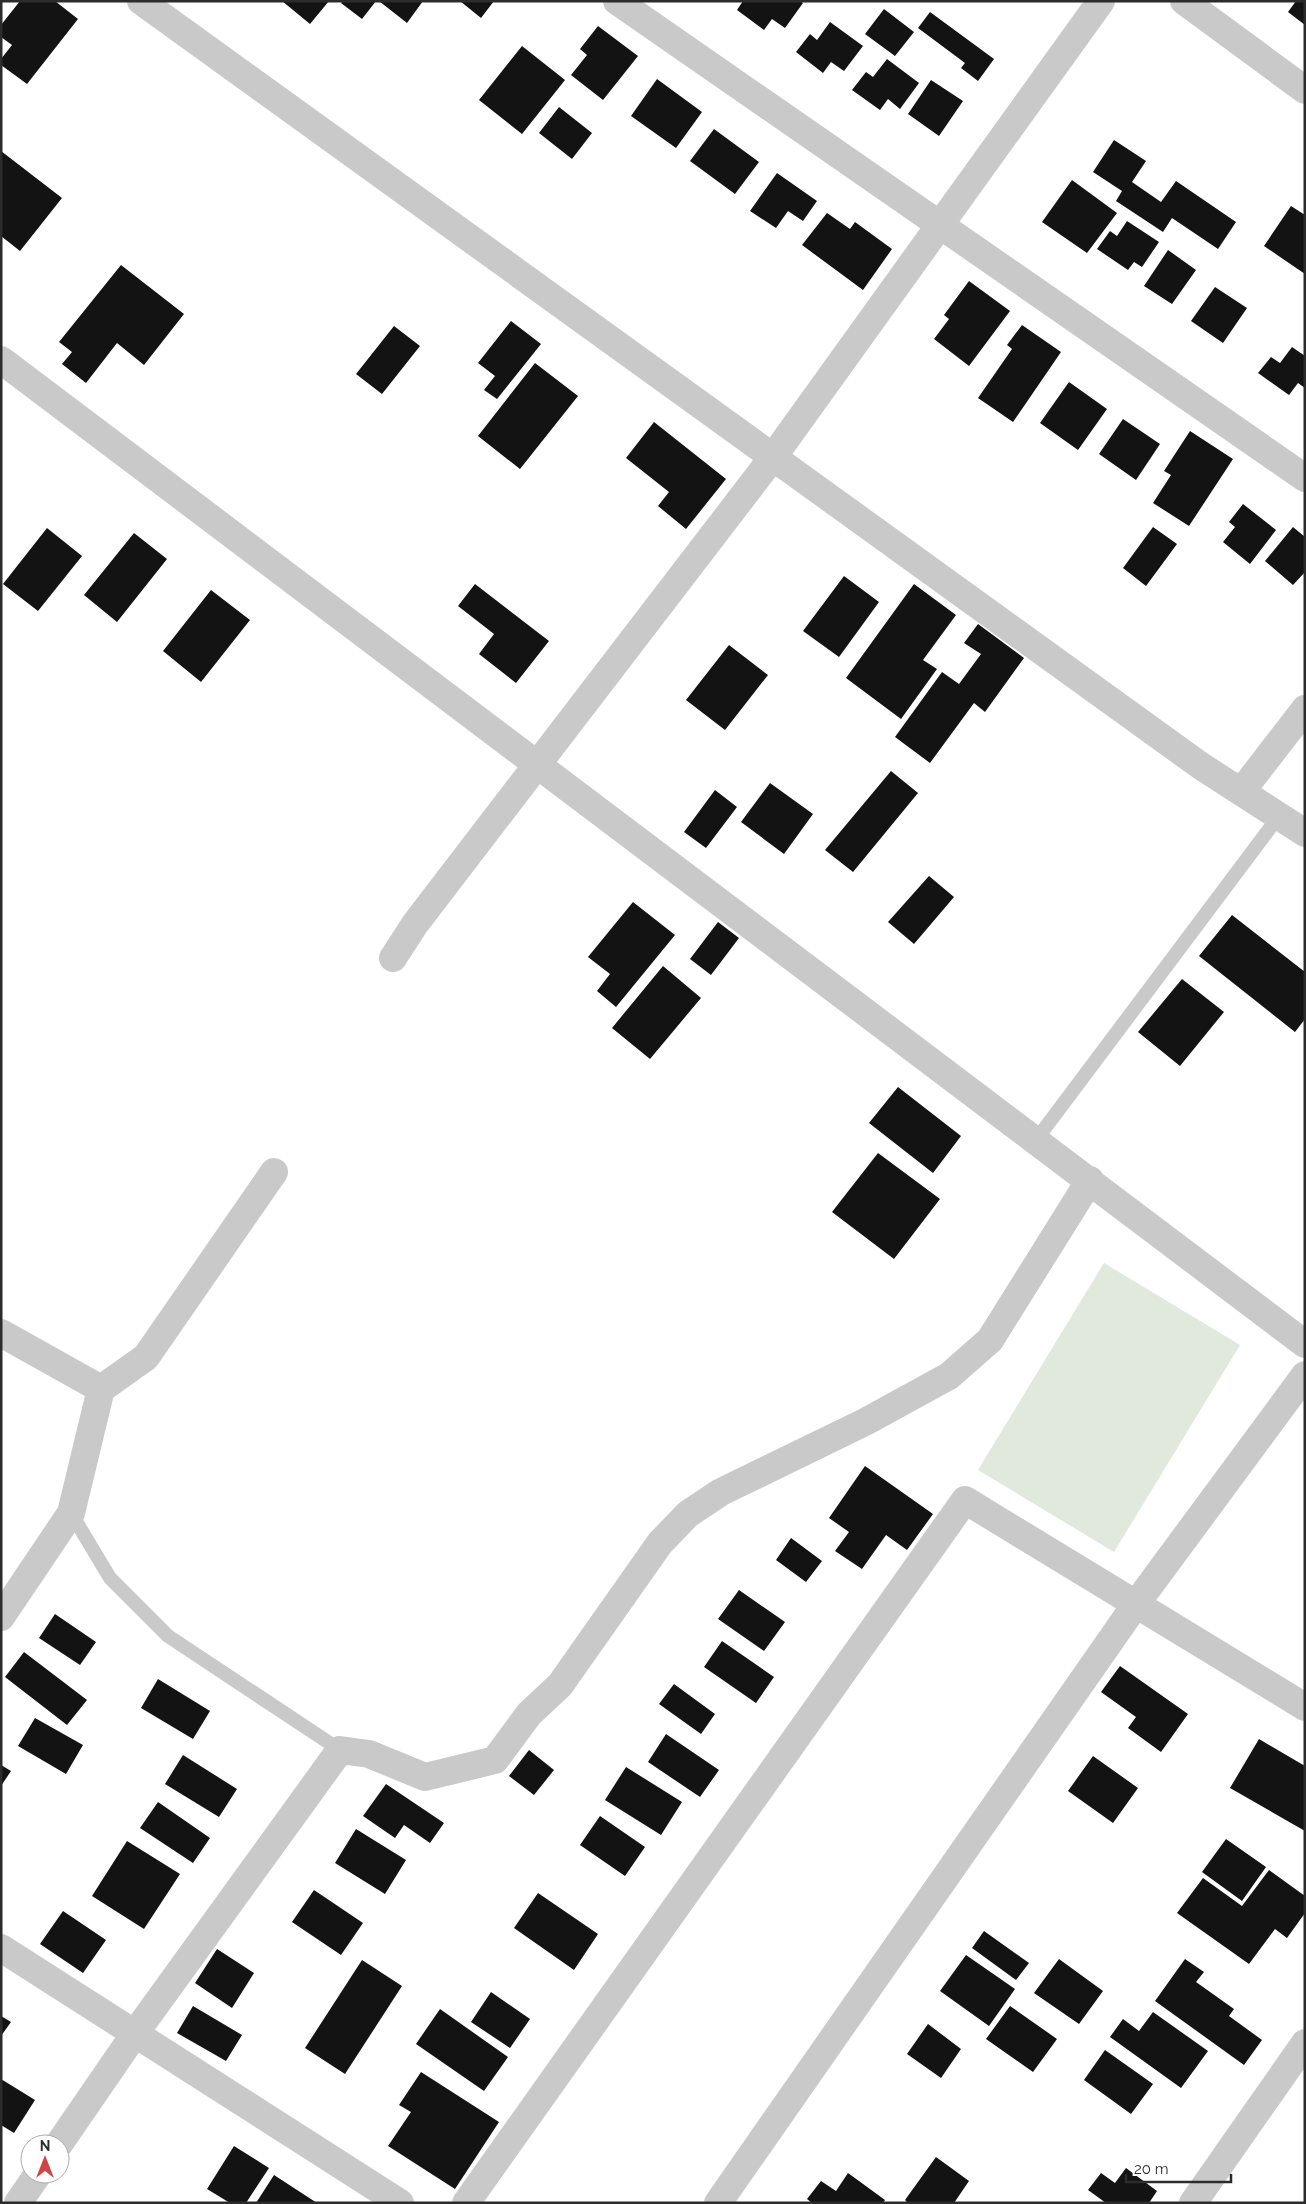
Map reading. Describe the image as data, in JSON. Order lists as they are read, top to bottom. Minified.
{"scale_bar":"20 m","north":"top"}
